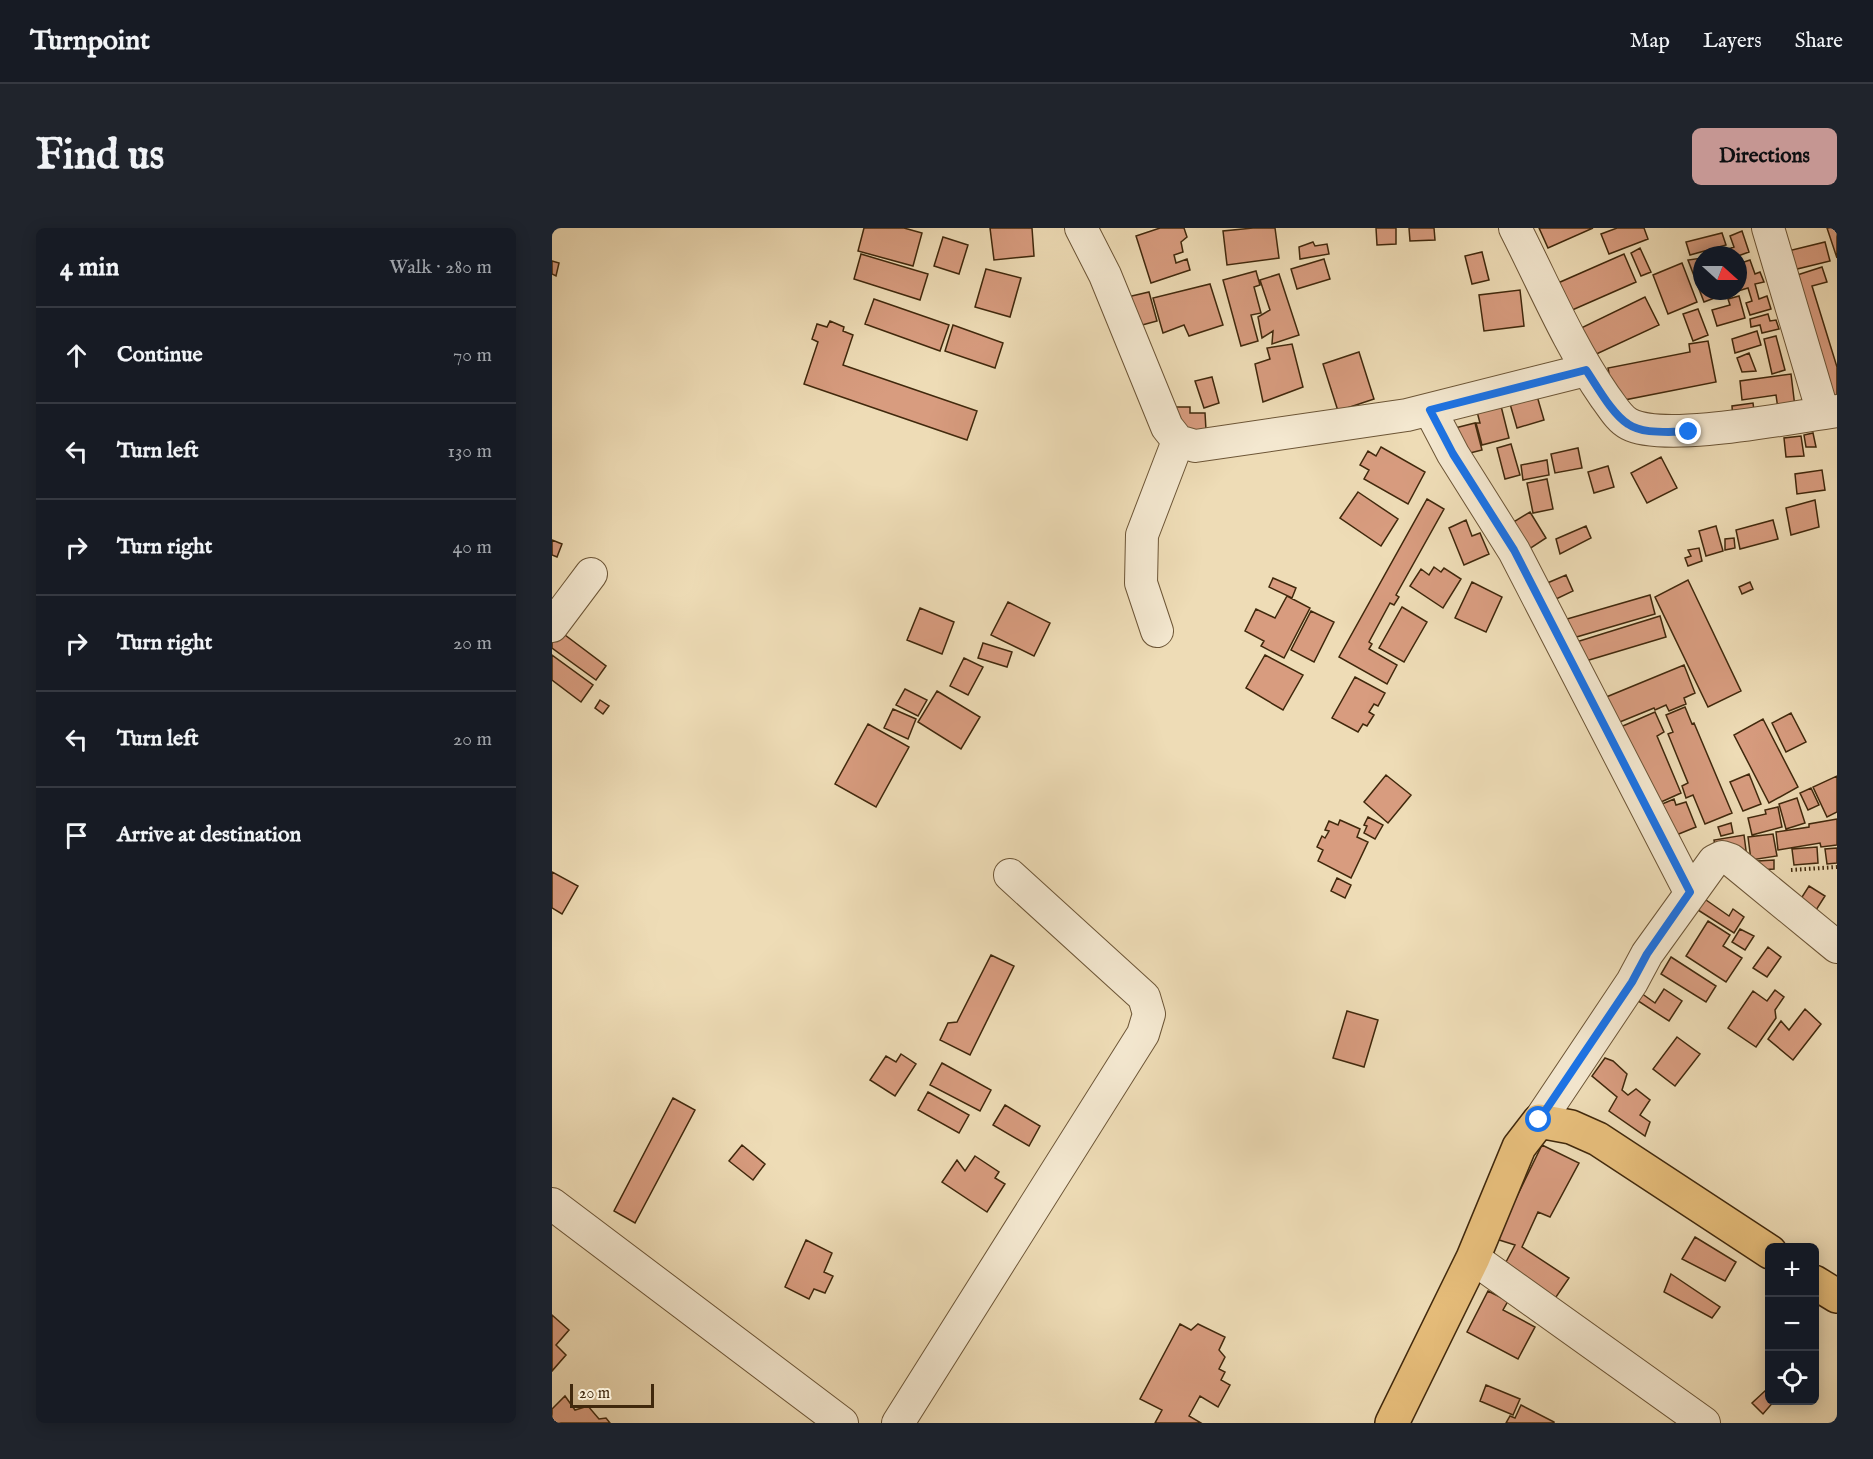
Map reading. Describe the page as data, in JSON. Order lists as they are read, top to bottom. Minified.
{"scale_bar":"20 m","north":"right","page":{"header":"Turnpoint","nav":["Map","Layers","Share"],"buttons":"Directions","title":"Find us","heading":["4 min","Walk · 280 m"],"list":[["Continue","70 m"],["Turn left","130 m"],["Turn right","40 m"],["Turn right","20 m"],["Turn left","20 m"],"Arrive at destination"],"map_buttons":["+","−"],"scale":"20 m"}}
